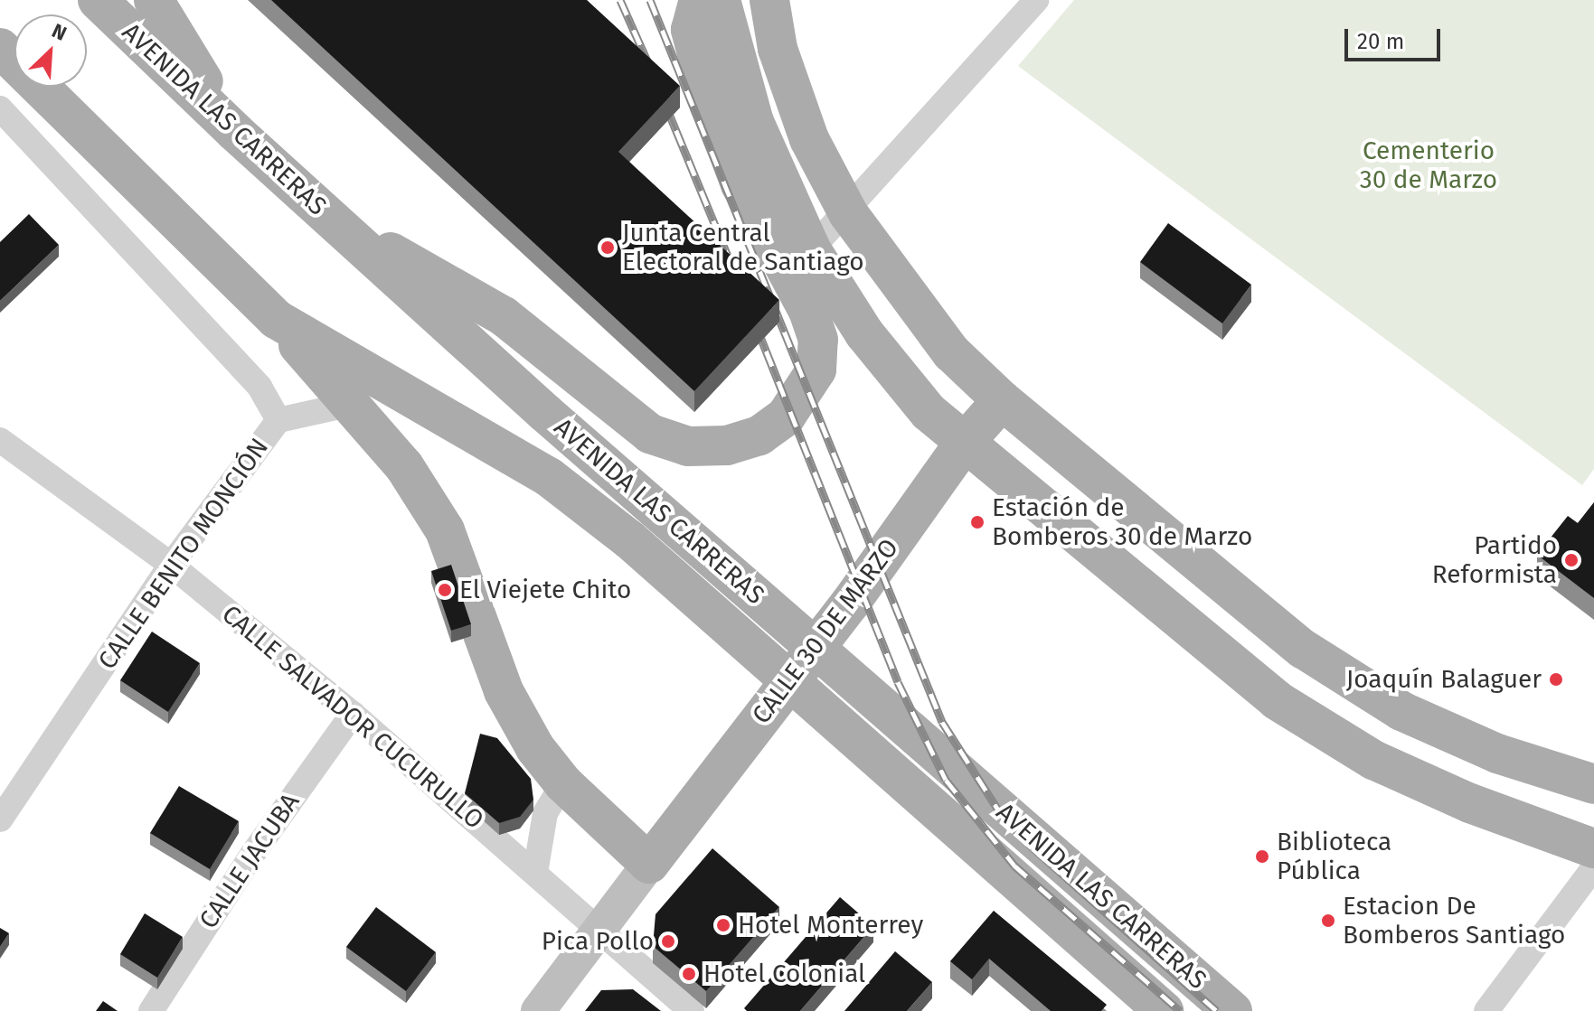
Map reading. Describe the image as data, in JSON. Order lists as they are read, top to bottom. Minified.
{"streets":{"main road":["AVENIDA LAS CARRERAS","CALLE 30 DE MARZO"],"street":["CALLE BENITO MONCIÓN","CALLE SALVADOR CUCURULLO","CALLE JACUBA"]},"crossings":[["CALLE BENITO MONCIÓN","CALLE SALVADOR CUCURULLO"],["CALLE 30 DE MARZO","CALLE SALVADOR CUCURULLO"],["CALLE SALVADOR CUCURULLO","CALLE JACUBA"]],"parks":["Cementerio 30 de Marzo"],"places":["Junta Central Electoral de Santiago","Estación de Bomberos 30 de Marzo","Partido Reformista","El Viejete Chito","Joaquín Balaguer","Biblioteca Pública","Estacion De Bomberos Santiago","Hotel Monterrey","Pica Pollo","Hotel Colonial"],"scale_bar":"20 m","north":"top right"}
